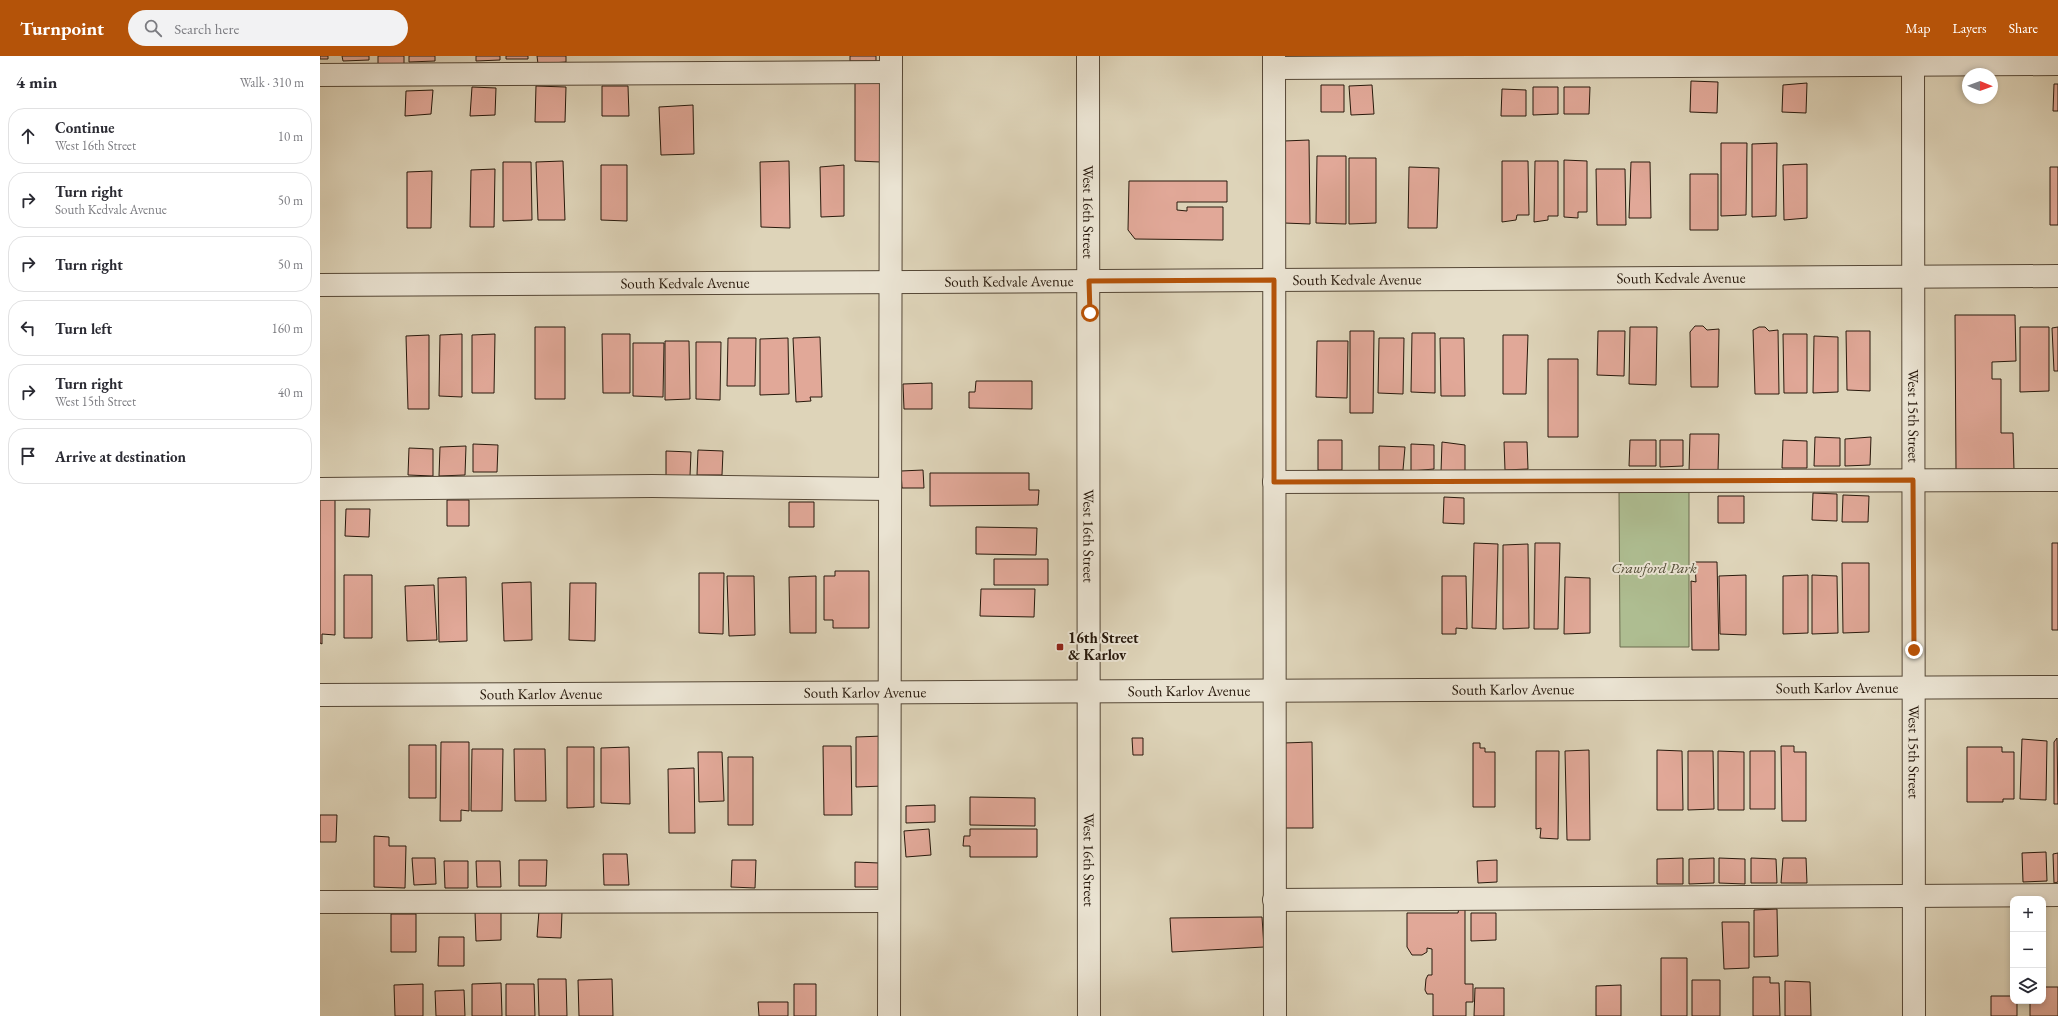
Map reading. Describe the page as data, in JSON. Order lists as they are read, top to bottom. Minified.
{"streets":{"street":["West 16th Street","South Kedvale Avenue","West 15th Street","South Karlov Avenue"]},"crossings":[["West 16th Street","South Kedvale Avenue"],["West 16th Street","South Karlov Avenue"],["South Kedvale Avenue","West 15th Street"],["West 15th Street","South Karlov Avenue"]],"parks":["Crawford Park"],"places":{"transit":["16th Street & Karlov"]},"north":"right","page":{"header":"Turnpoint","search":"Search here","nav":["Map","Layers","Share"],"heading":["4 min","Walk · 310 m"],"list":[["Continue","West 16th Street","10 m"],["Turn right","South Kedvale Avenue","50 m"],["Turn right","50 m"],["Turn left","160 m"],["Turn right","West 15th Street","40 m"],"Arrive at destination"],"map_buttons":["+","−"]}}
